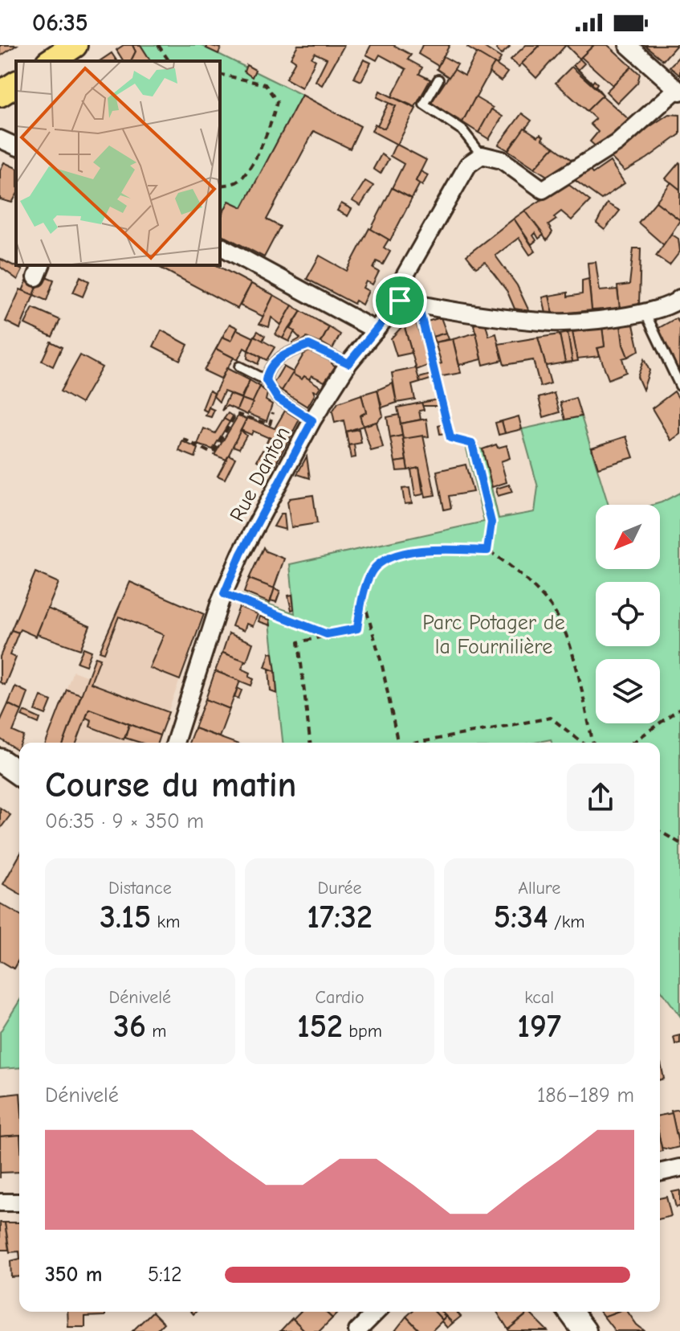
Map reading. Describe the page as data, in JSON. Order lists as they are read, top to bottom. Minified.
{"streets":{"street":["Rue Danton"]},"parks":["Parc Potager de la Fournilière"],"north":"bottom left","page":{"status":"06:35","heading":["Course du matin","06:35 · 9 × 350 m"],"stats":[["Distance","3.15 km"],["Durée","17:32"],["Allure","5:34 /km"],["Dénivelé","36 m"],["Cardio","152 bpm"],["kcal","197"]],"chart":["Dénivelé","186–189 m"],"list":[{"name":"350 m","note":"5:12"}]}}
